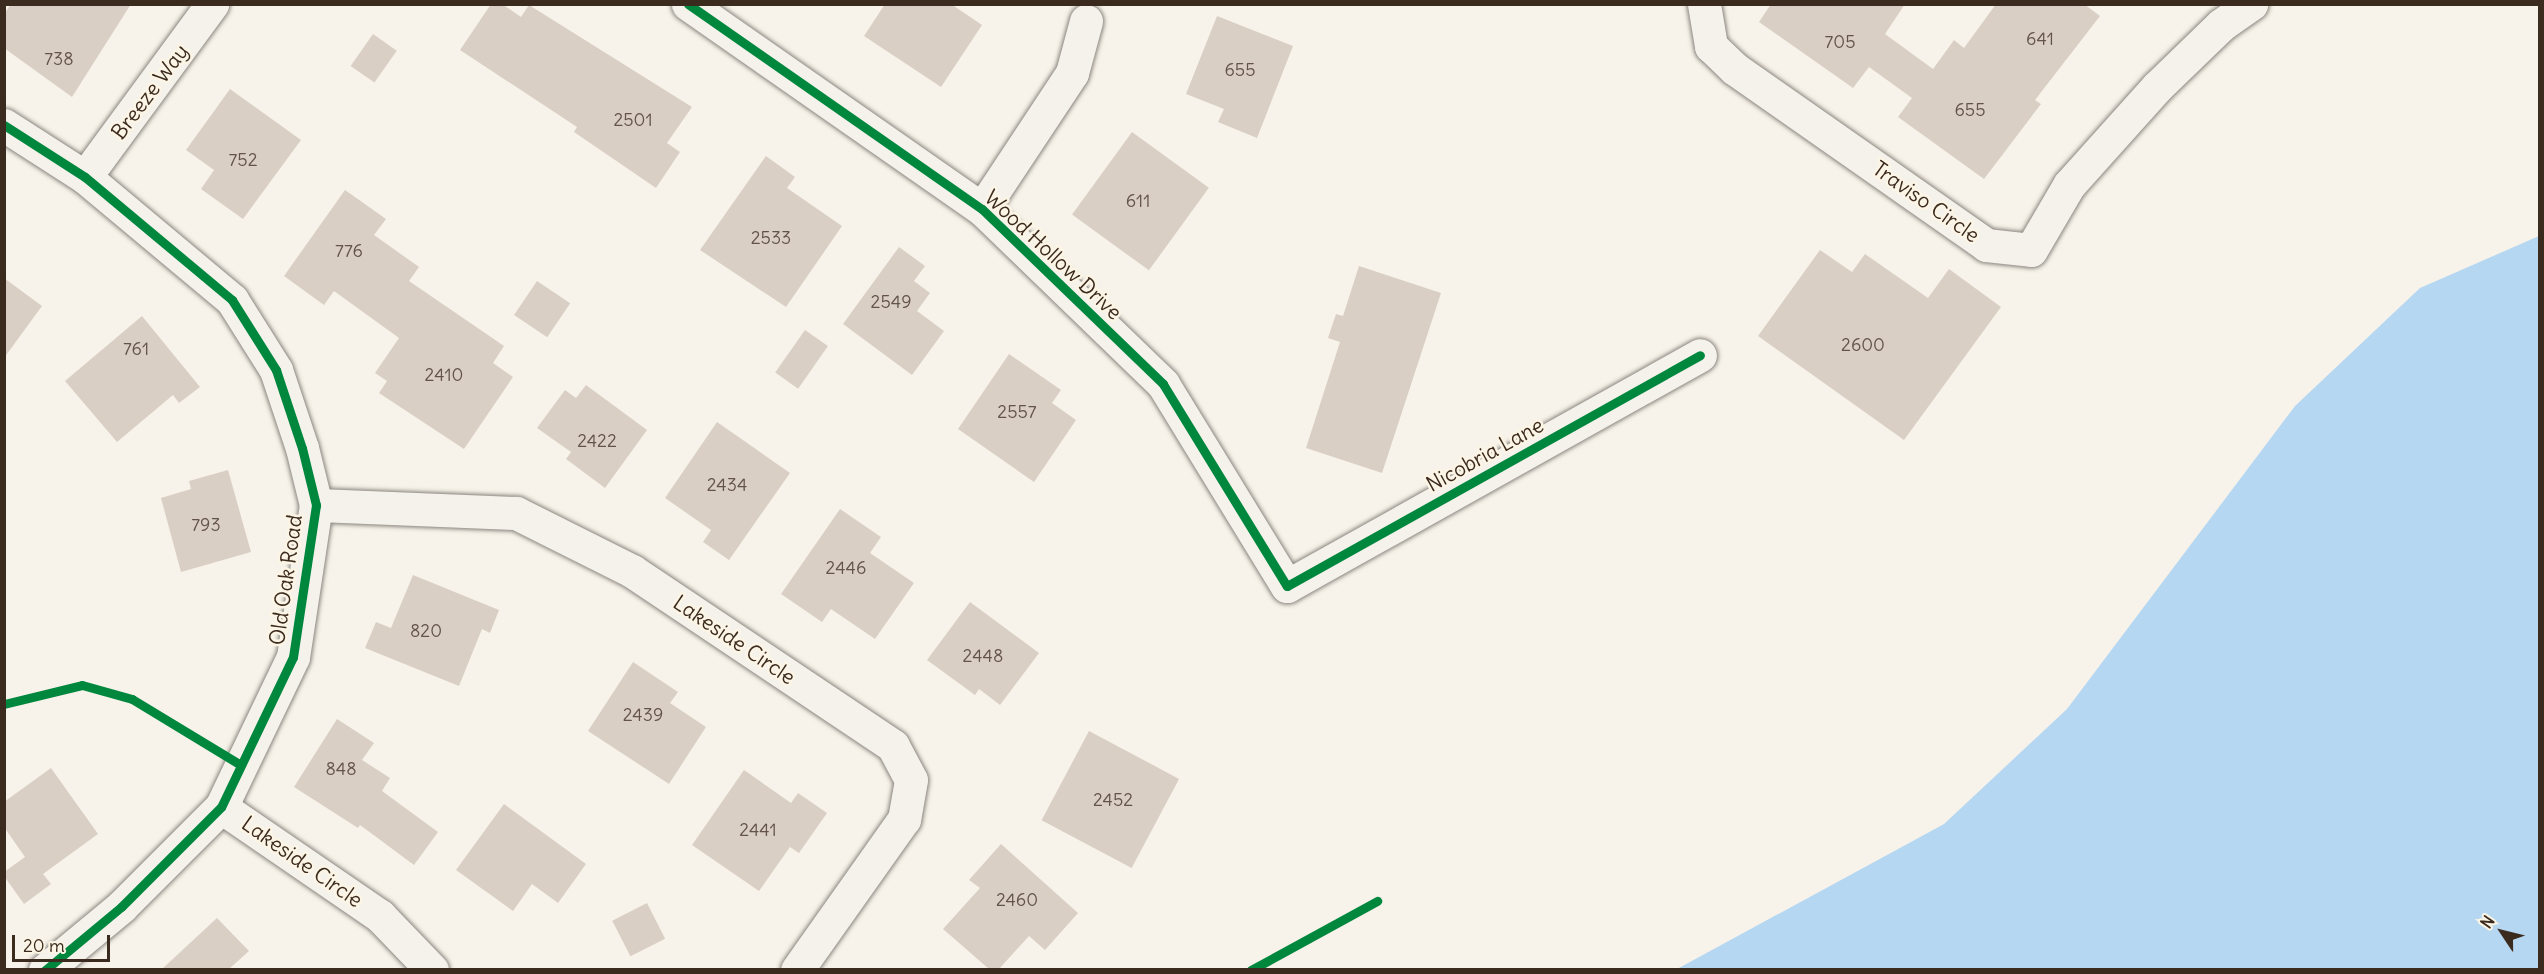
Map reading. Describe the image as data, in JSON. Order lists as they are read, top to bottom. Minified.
{"streets":{"street":["Breeze Way","Traviso Circle","Wood Hollow Drive","Nicobria Lane","Old Oak Road","Lakeside Circle"]},"crossings":[["Breeze Way","Old Oak Road"],["Wood Hollow Drive","Nicobria Lane"],["Old Oak Road","Lakeside Circle"]],"house_numbers":["641","705","738","655","655","2501","752","611","2533","776","2549","2600","761","2410","2557","2422","2434","793","2446","820","2448","2439","848","2452","2441","2460"],"scale_bar":"20 m","north":"top left"}
